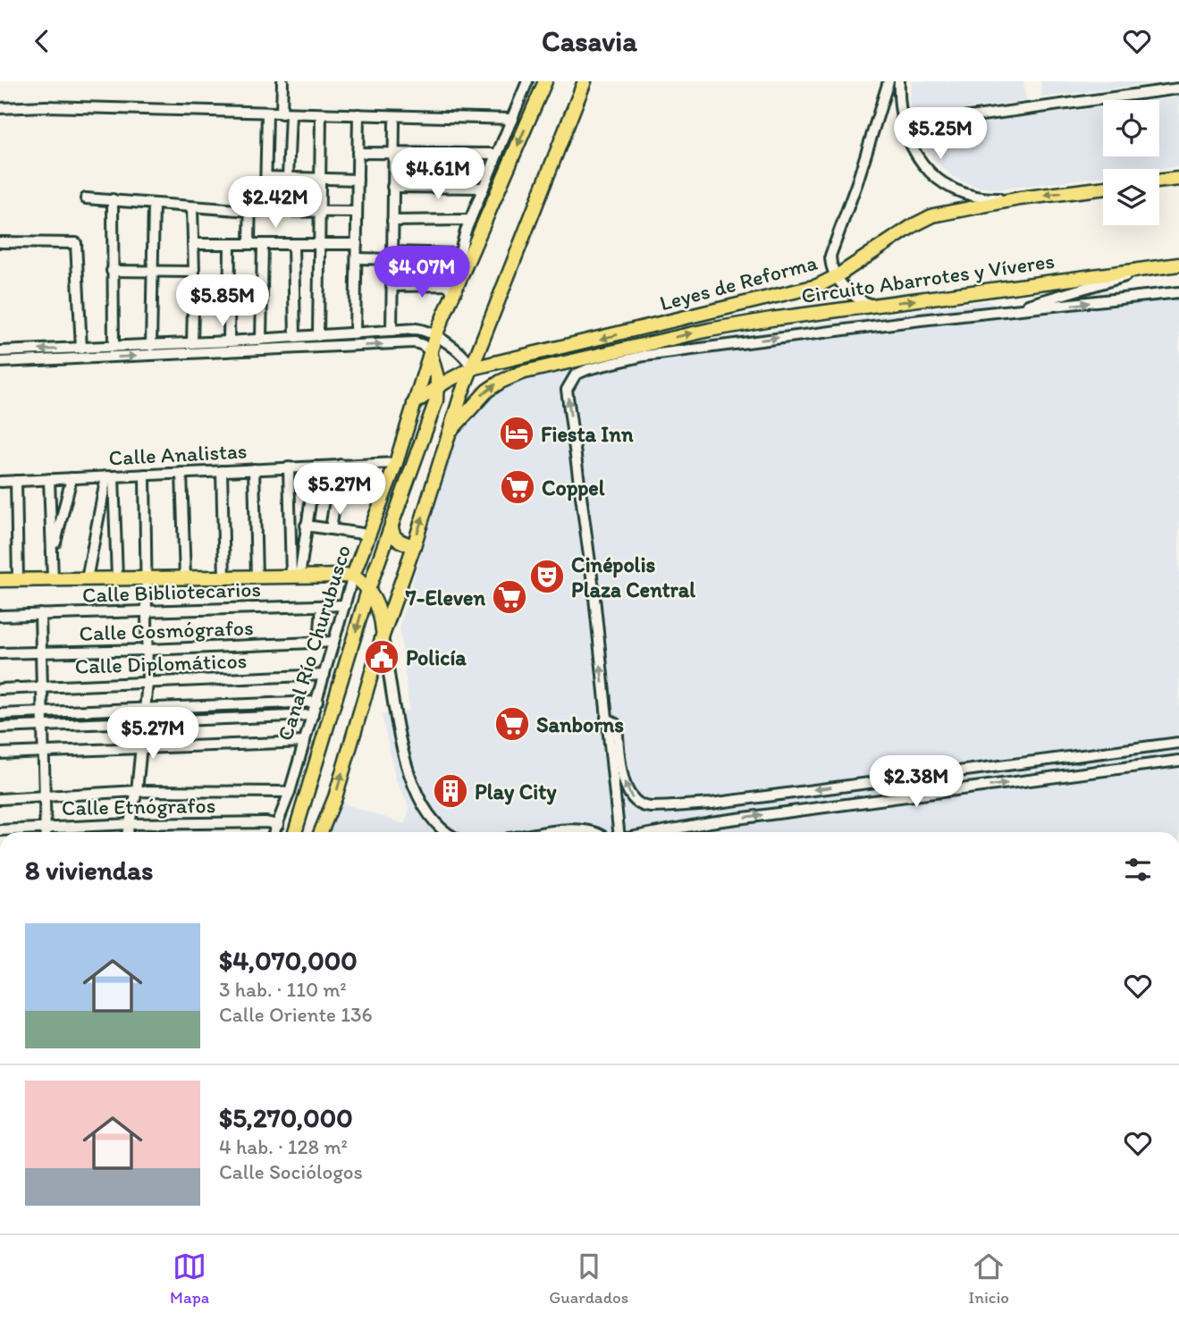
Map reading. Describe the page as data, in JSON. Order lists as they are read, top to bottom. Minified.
{"streets":{"main road":["Circuito Abarrotes y Víveres","Leyes de Reforma","Canal Río Churubusco"],"street":["Calle Analistas","Calle Bibliotecarios","Calle Cosmógrafos","Calle Diplomáticos","Calle Etnógrafos"]},"crossings":[["Leyes de Reforma","Canal Río Churubusco"],["Calle Analistas","Canal Río Churubusco"],["Calle Bibliotecarios","Canal Río Churubusco"],["Calle Cosmógrafos","Canal Río Churubusco"],["Canal Río Churubusco","Calle Diplomáticos"],["Canal Río Churubusco","Calle Etnógrafos"]],"one_way":["Circuito Abarrotes y Víveres","Leyes de Reforma"],"places":{"hotel":["Fiesta Inn"],"supermarket":["Coppel","7-Eleven","Sanborns"],"theatre":["Cinépolis Plaza Central"],"public building":["Policía"],"building":["Play City"]},"page":{"header":"Casavia","price":["$5.25M","$4.61M","$2.42M","$4.07M","$5.85M","$5.27M","$5.27M","$2.38M"],"heading":"8 viviendas","list":[{"name":"$4,070,000","note":"3 hab. · 110 m² · Calle Oriente 136"},{"name":"$5,270,000","note":"4 hab. · 128 m² · Calle Sociólogos"}],"tabs":["Mapa","Guardados","Inicio"]}}
